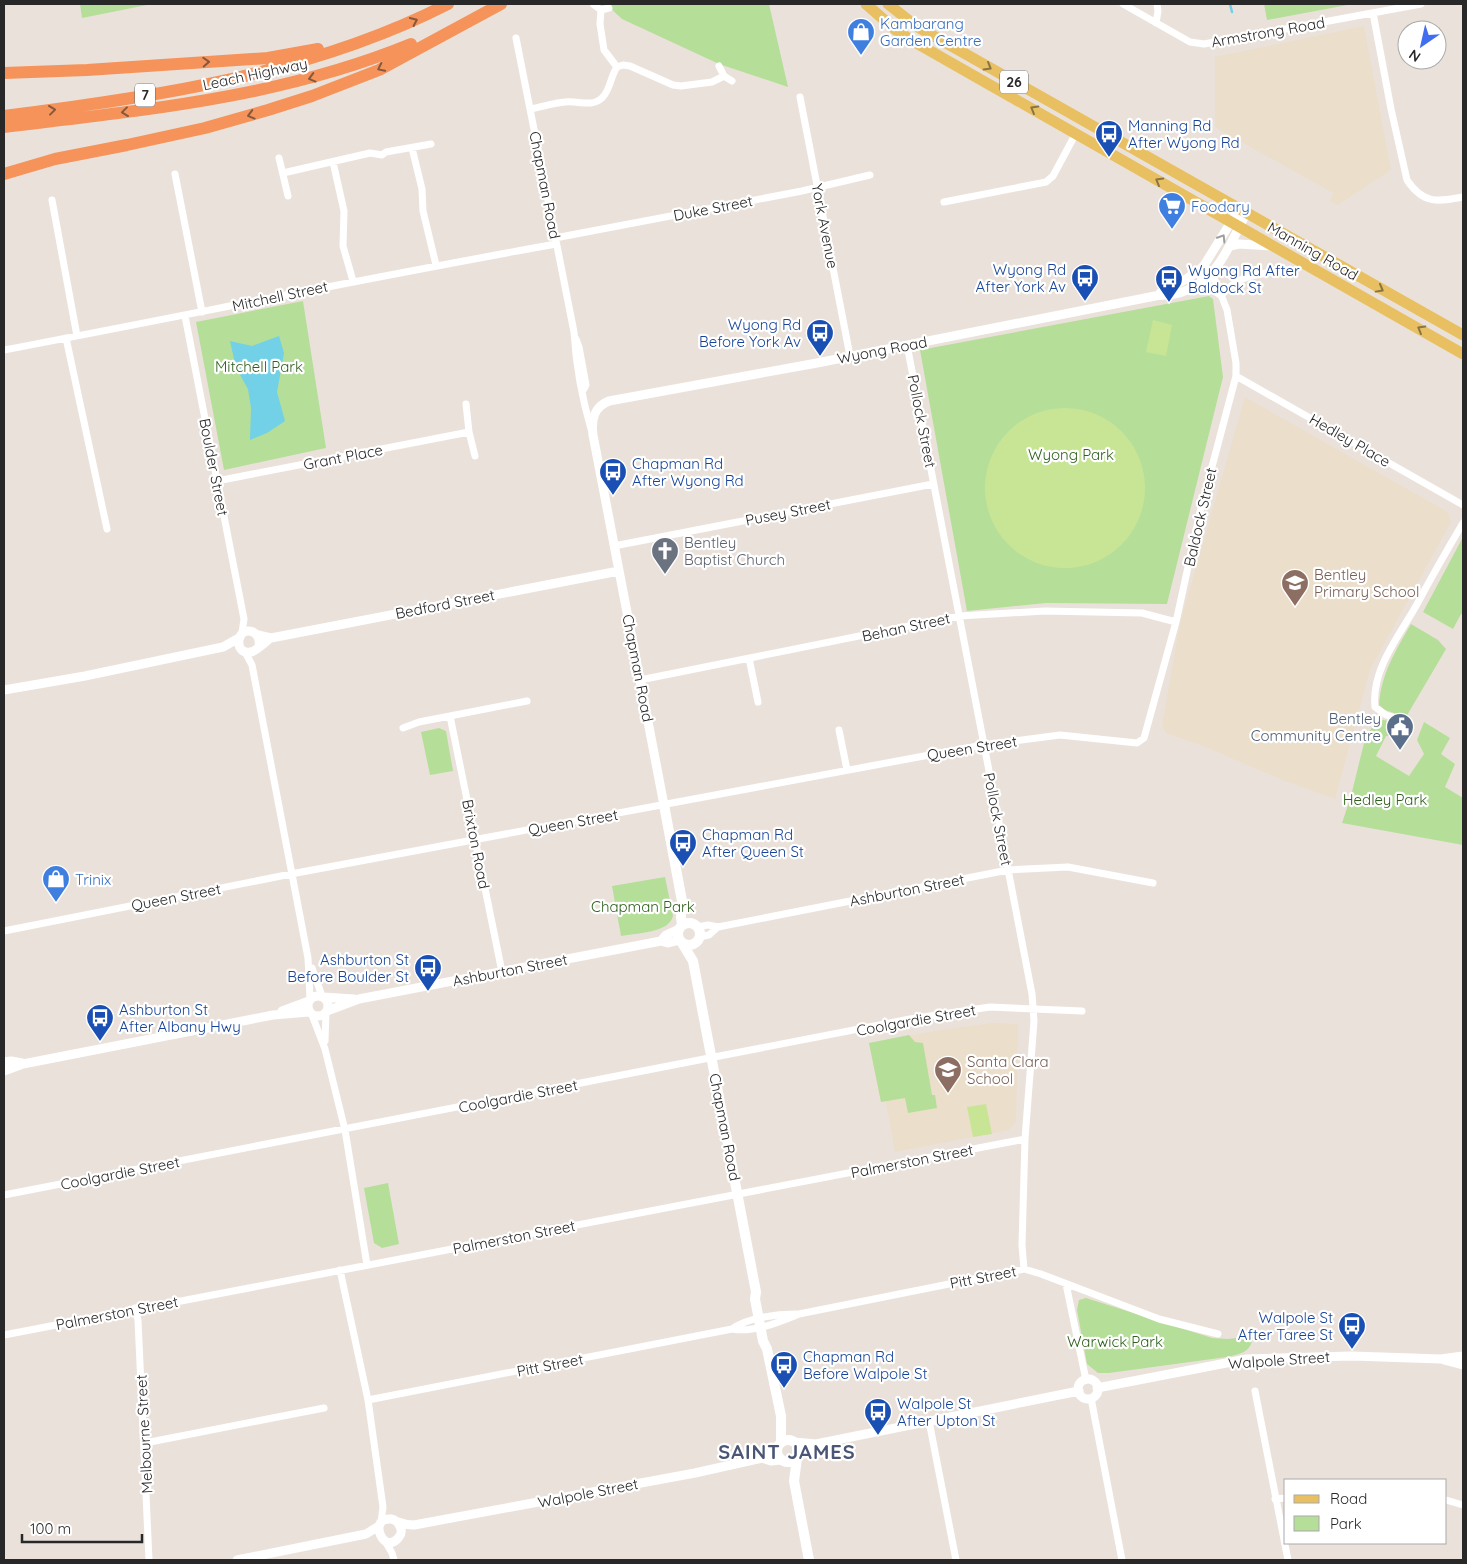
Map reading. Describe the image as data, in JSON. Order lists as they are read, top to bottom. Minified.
{"streets":{"highway":["Leach Highway","7"],"main road":["26","Chapman Road","Manning Road"],"street":["Armstrong Road","Duke Street","York Avenue","Mitchell Street","Wyong Road","Pollock Street","Hedley Place","Grant Place","Boulder Street","Pusey Street","Baldock Street","Bedford Street","Behan Street","Queen Street","Brixton Road","Ashburton Street","Coolgardie Street","Palmerston Street","Pitt Street","Walpole Street","Melbourne Street"]},"crossings":[["Chapman Road","Duke Street"],["Chapman Road","Mitchell Street"],["Chapman Road","Wyong Road"],["Chapman Road","Pusey Street"],["Chapman Road","Bedford Street"],["Chapman Road","Behan Street"],["Chapman Road","Queen Street"],["Chapman Road","Ashburton Street"],["Chapman Road","Coolgardie Street"],["Chapman Road","Palmerston Street"],["Chapman Road","Pitt Street"],["Chapman Road","Walpole Street"],["Duke Street","York Avenue"],["Duke Street","Mitchell Street"],["York Avenue","Wyong Road"],["Manning Road","Wyong Road"],["Mitchell Street","Boulder Street"],["Wyong Road","Pollock Street"],["Wyong Road","Baldock Street"],["Pollock Street","Pusey Street"],["Pollock Street","Behan Street"],["Pollock Street","Queen Street"],["Pollock Street","Ashburton Street"],["Pollock Street","Coolgardie Street"],["Pollock Street","Palmerston Street"],["Pollock Street","Pitt Street"],["Hedley Place","Baldock Street"],["Grant Place","Boulder Street"],["Boulder Street","Bedford Street"],["Baldock Street","Behan Street"],["Baldock Street","Queen Street"],["Queen Street","Brixton Road"],["Brixton Road","Ashburton Street"],["Palmerston Street","Melbourne Street"]],"districts":["SAINT JAMES"],"parks":["Mitchell Park","Wyong Park","Hedley Park","Chapman Park","Warwick Park"],"places":{"shop":["Kambarang Garden Centre","Trinix"],"bus stop":["Manning Rd After Wyong Rd","Wyong Rd After York Av","Wyong Rd After Baldock St","Wyong Rd Before York Av","Chapman Rd After Wyong Rd","Chapman Rd After Queen St","Ashburton St Before Boulder St","Ashburton St After Albany Hwy","Walpole St After Taree St","Chapman Rd Before Walpole St","Walpole St After Upton St"],"supermarket":["Foodary"],"church":["Bentley Baptist Church"],"school or university":["Bentley Primary School","Santa Clara School"],"public building":["Bentley Community Centre"]},"legend":["Road","Park"],"scale_bar":"100 m","north":"bottom left"}
